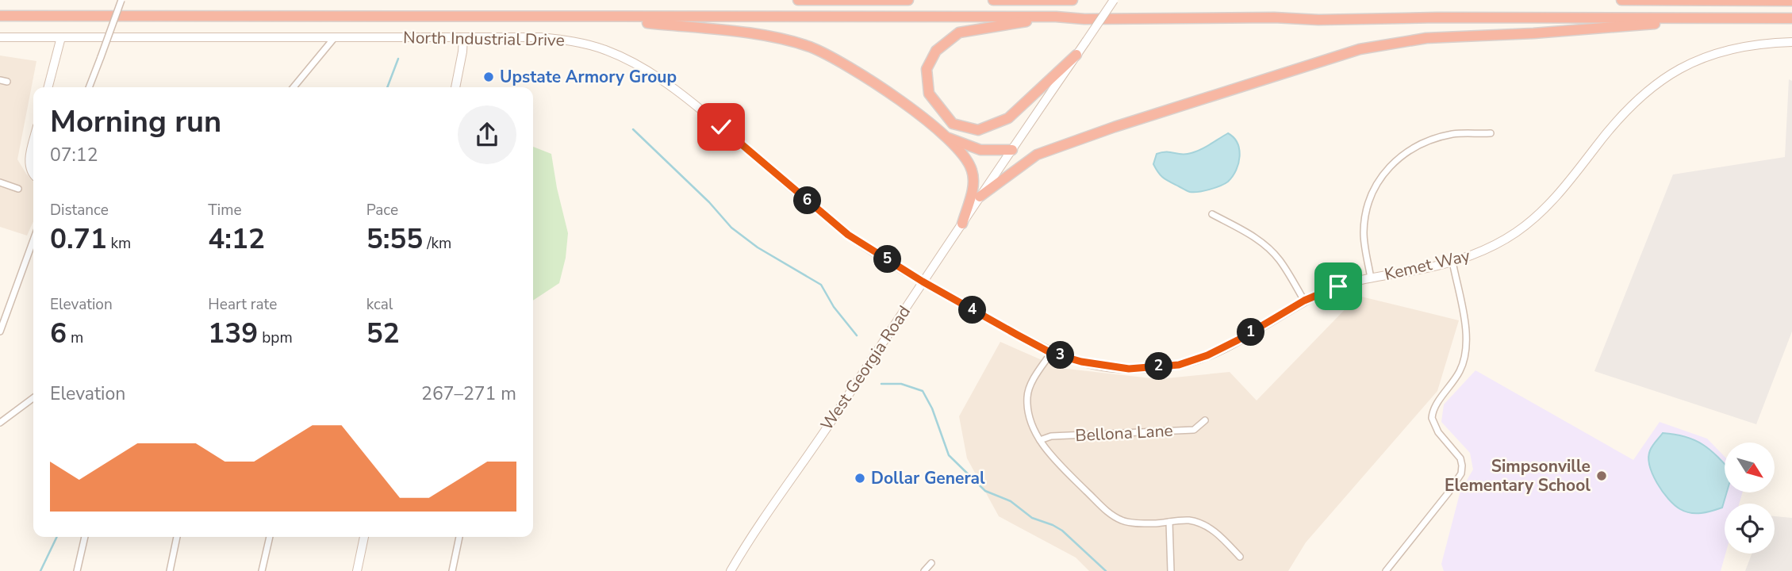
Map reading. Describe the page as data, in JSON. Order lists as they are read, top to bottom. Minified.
{"streets":{"street":["North Industrial Drive","Kemet Way","West Georgia Road","Bellona Lane"]},"crossings":[["North Industrial Drive","Kemet Way"],["North Industrial Drive","West Georgia Road"],["Kemet Way","West Georgia Road"]],"places":["Upstate Armory Group","Simpsonville Elementary School","Dollar General"],"north":"bottom right","page":{"heading":["Morning run","07:12"],"stats":[["Distance","0.71 km"],["Time","4:12"],["Pace","5:55 /km"],["Elevation","6 m"],["Heart rate","139 bpm"],["kcal","52"]],"pins":["6","5","4","1","3","2"],"chart":["Elevation","267–271 m"]}}
